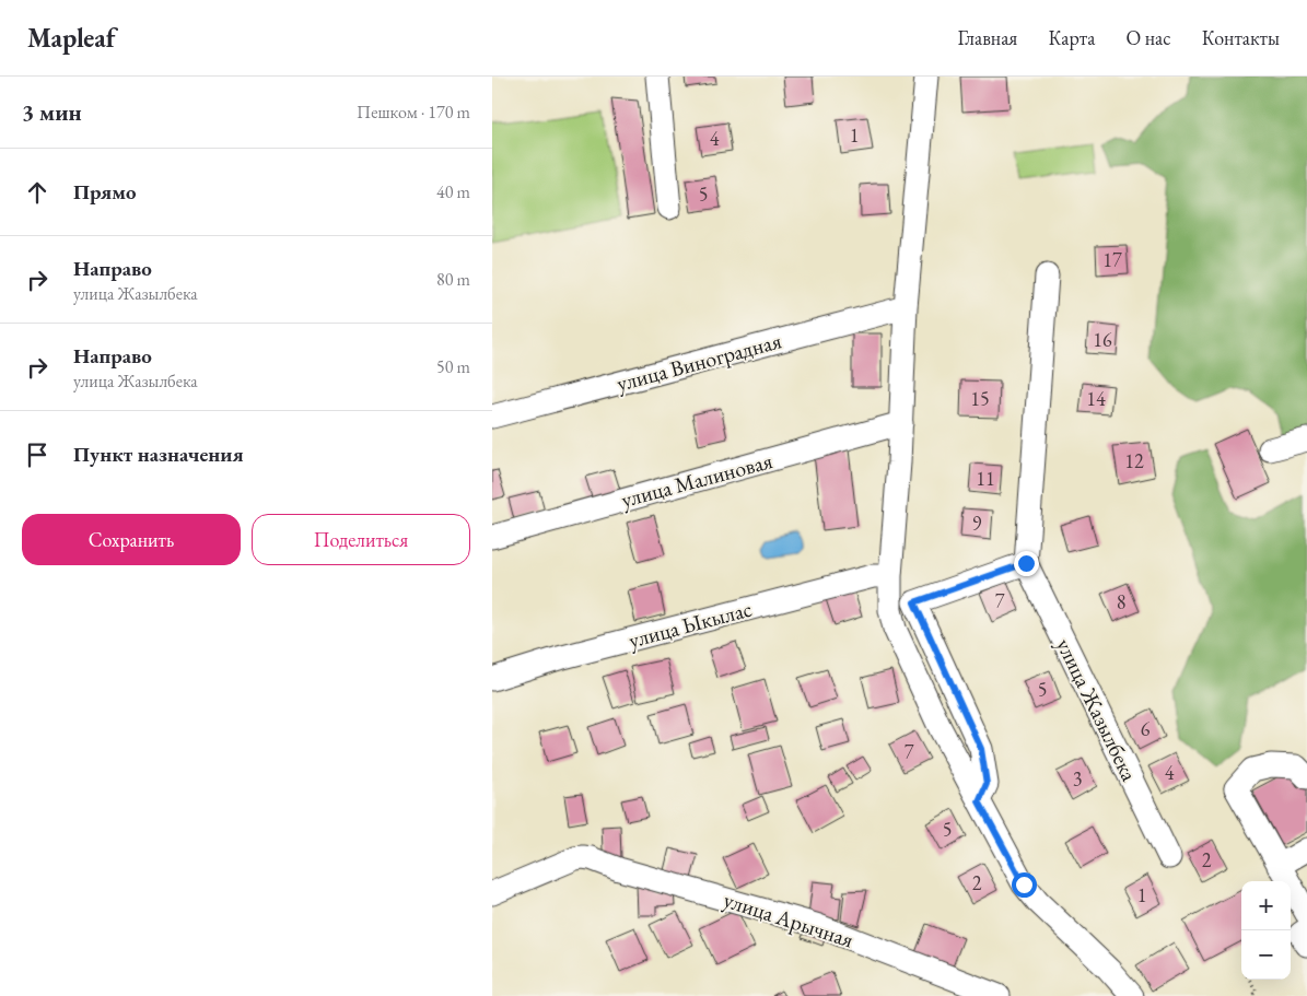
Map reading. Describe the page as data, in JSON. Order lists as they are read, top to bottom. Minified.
{"streets":{"street":["улица Виноградная","улица Малиновая","улица Ыкылас","улица Жазылбека","улица Арычная"]},"house_numbers":["1","4","5","17","16","15","14","12","11","9","7","8","5","6","7","4","3","5","2","2","1"],"page":{"header":"Mapleaf","nav":["Главная","Карта","О нас","Контакты"],"heading":["3 мин","Пешком · 170 m"],"list":[["Прямо","40 m"],["Направо","улица Жазылбека","80 m"],["Направо","улица Жазылбека","50 m"],"Пункт назначения"],"buttons":["Сохранить","Поделиться"],"map_buttons":["+","−"]}}
